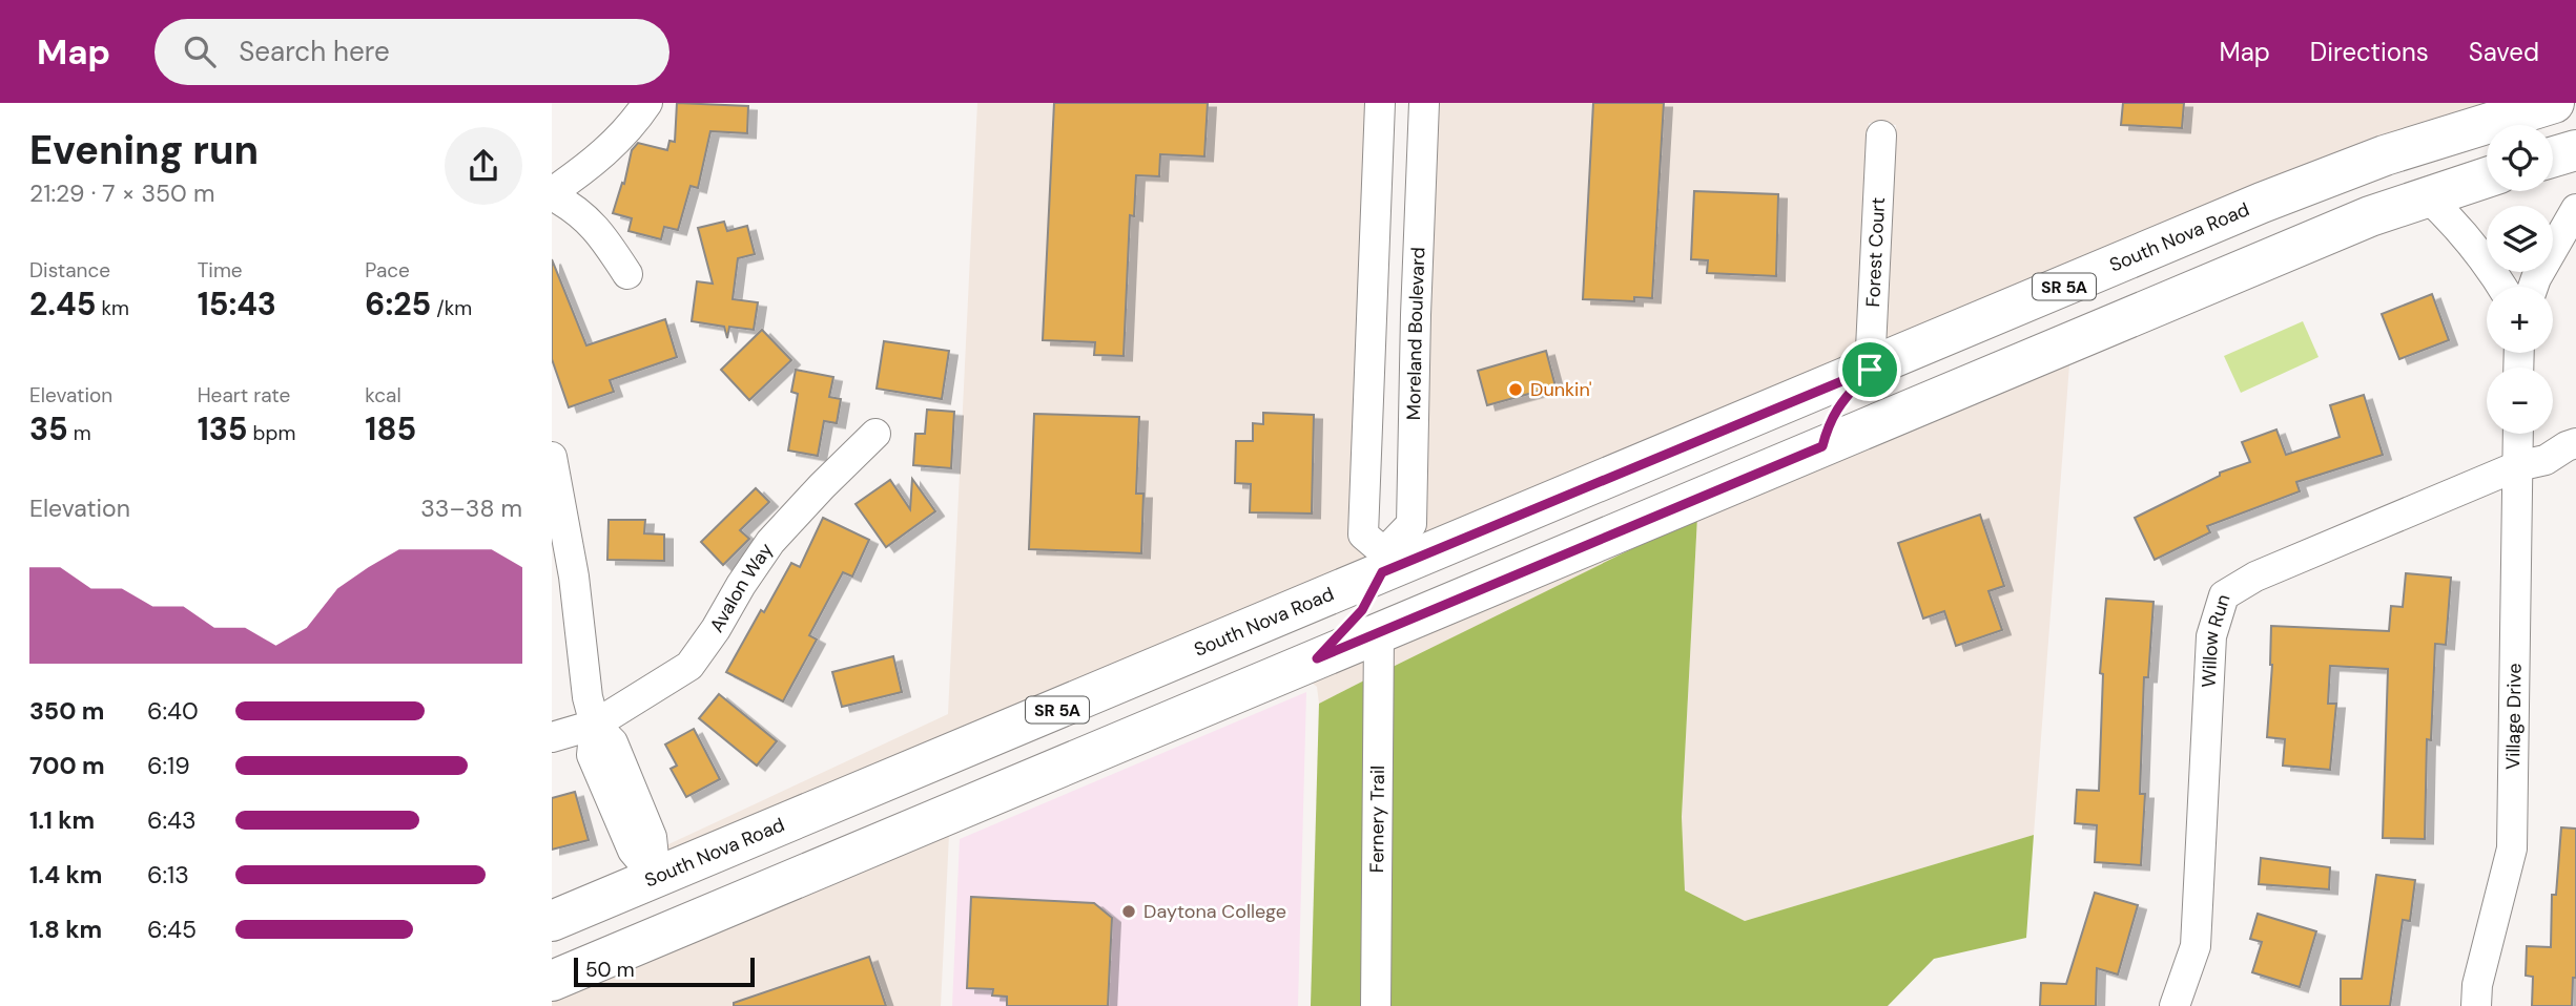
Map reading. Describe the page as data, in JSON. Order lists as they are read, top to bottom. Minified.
{"streets":{"main road":["South Nova Road","SR 5A"],"street":["Forest Court","Moreland Boulevard","Avalon Way","Willow Run","Village Drive","Fernery Trail"]},"crossings":[["South Nova Road","Forest Court"],["South Nova Road","Moreland Boulevard"],["Willow Run","Village Drive"]],"places":["Dunkin'","Daytona College"],"scale_bar":"50 m","page":{"header":"Map","search":"Search here","nav":["Map","Directions","Saved"],"heading":["Evening run","21:29 · 7 × 350 m"],"map_buttons":["+","−"],"stats":[["Distance","2.45 km"],["Time","15:43"],["Pace","6:25 /km"],["Elevation","35 m"],["Heart rate","135 bpm"],["kcal","185"]],"chart":["Elevation","33–38 m"],"list":[{"name":"350 m","note":"6:40"},{"name":"700 m","note":"6:19"},{"name":"1.1 km","note":"6:43"},{"name":"1.4 km","note":"6:13"},{"name":"1.8 km","note":"6:45"}],"scale":"50 m"}}
